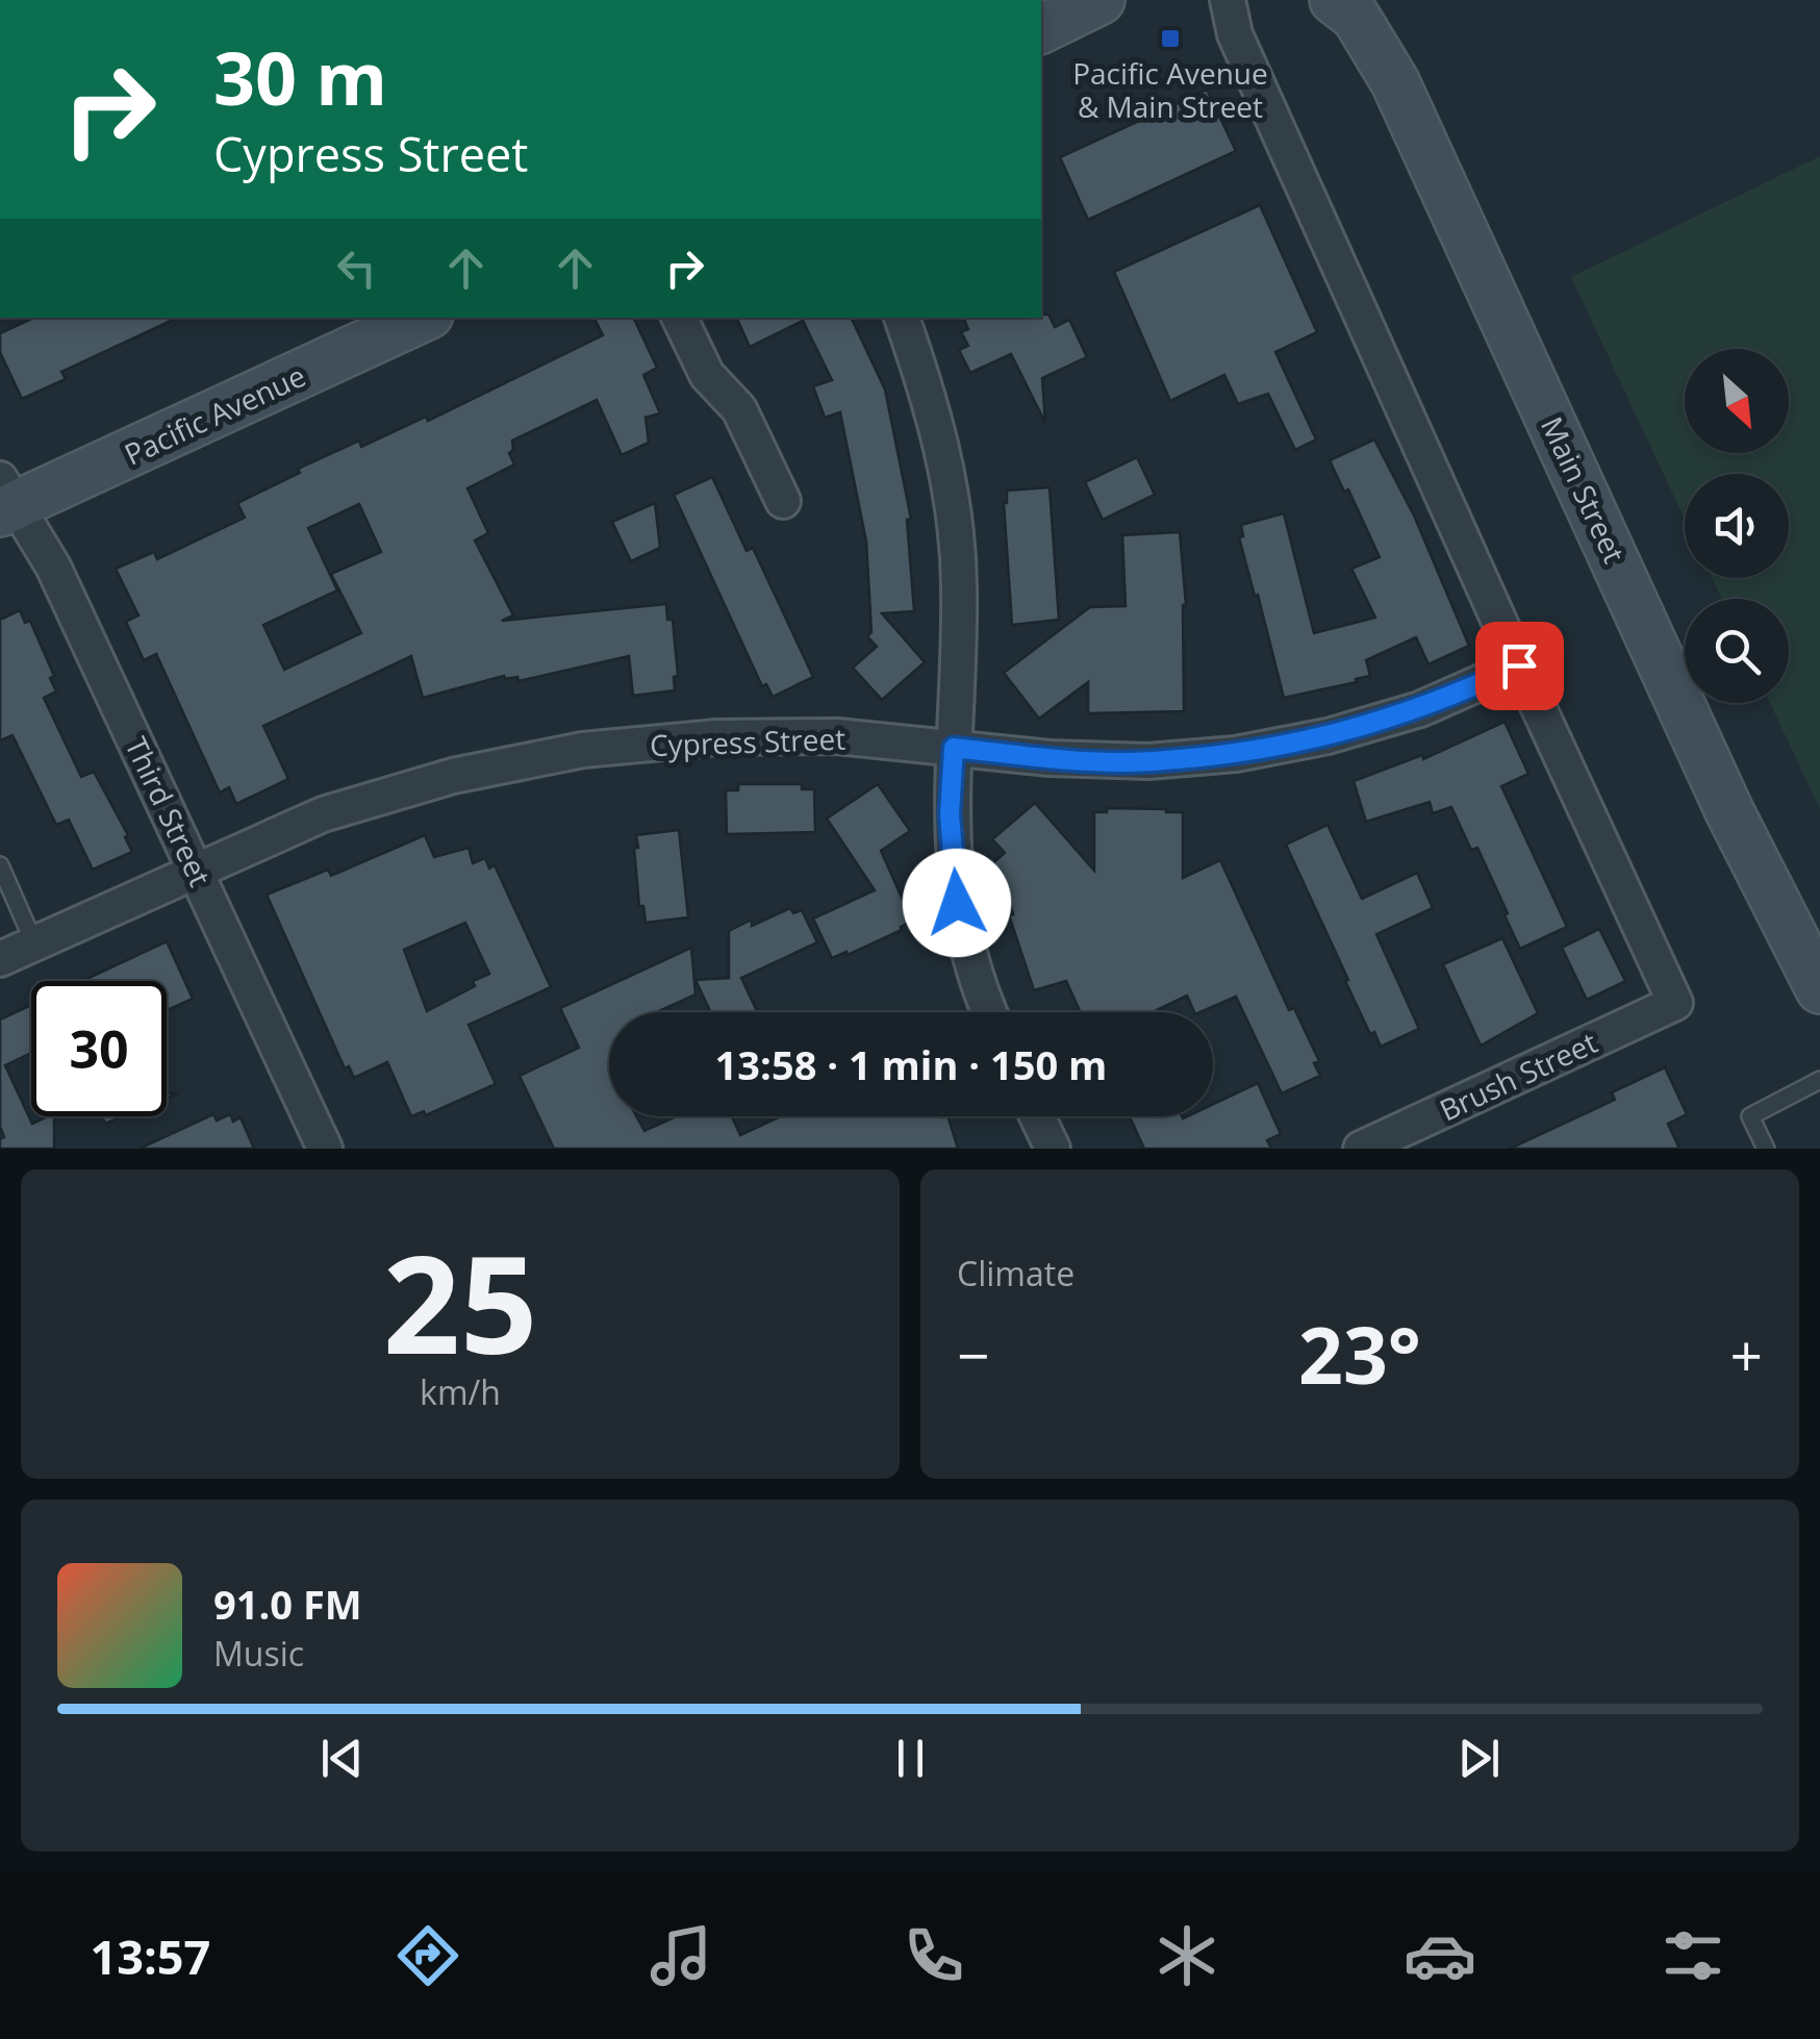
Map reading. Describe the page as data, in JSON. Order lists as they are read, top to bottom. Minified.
{"streets":{"street":["Pacific Avenue","Main Street","Cypress Street","Third Street","Brush Street"]},"crossings":[["Pacific Avenue","Third Street"],["Cypress Street","Third Street"],["Cypress Street","Brush Street"]],"places":{"transit":["Pacific Avenue & Main Street"]},"north":"bottom right","page":{"turn":["30 m","Cypress Street"],"limit":"30","trip":"13:58 · 1 min · 150 m","tile":[["25","km/h"],"Climate"],"heat":["−","23°","+"],"song":["91.0 FM","Music"],"tabs":"13:57"}}
